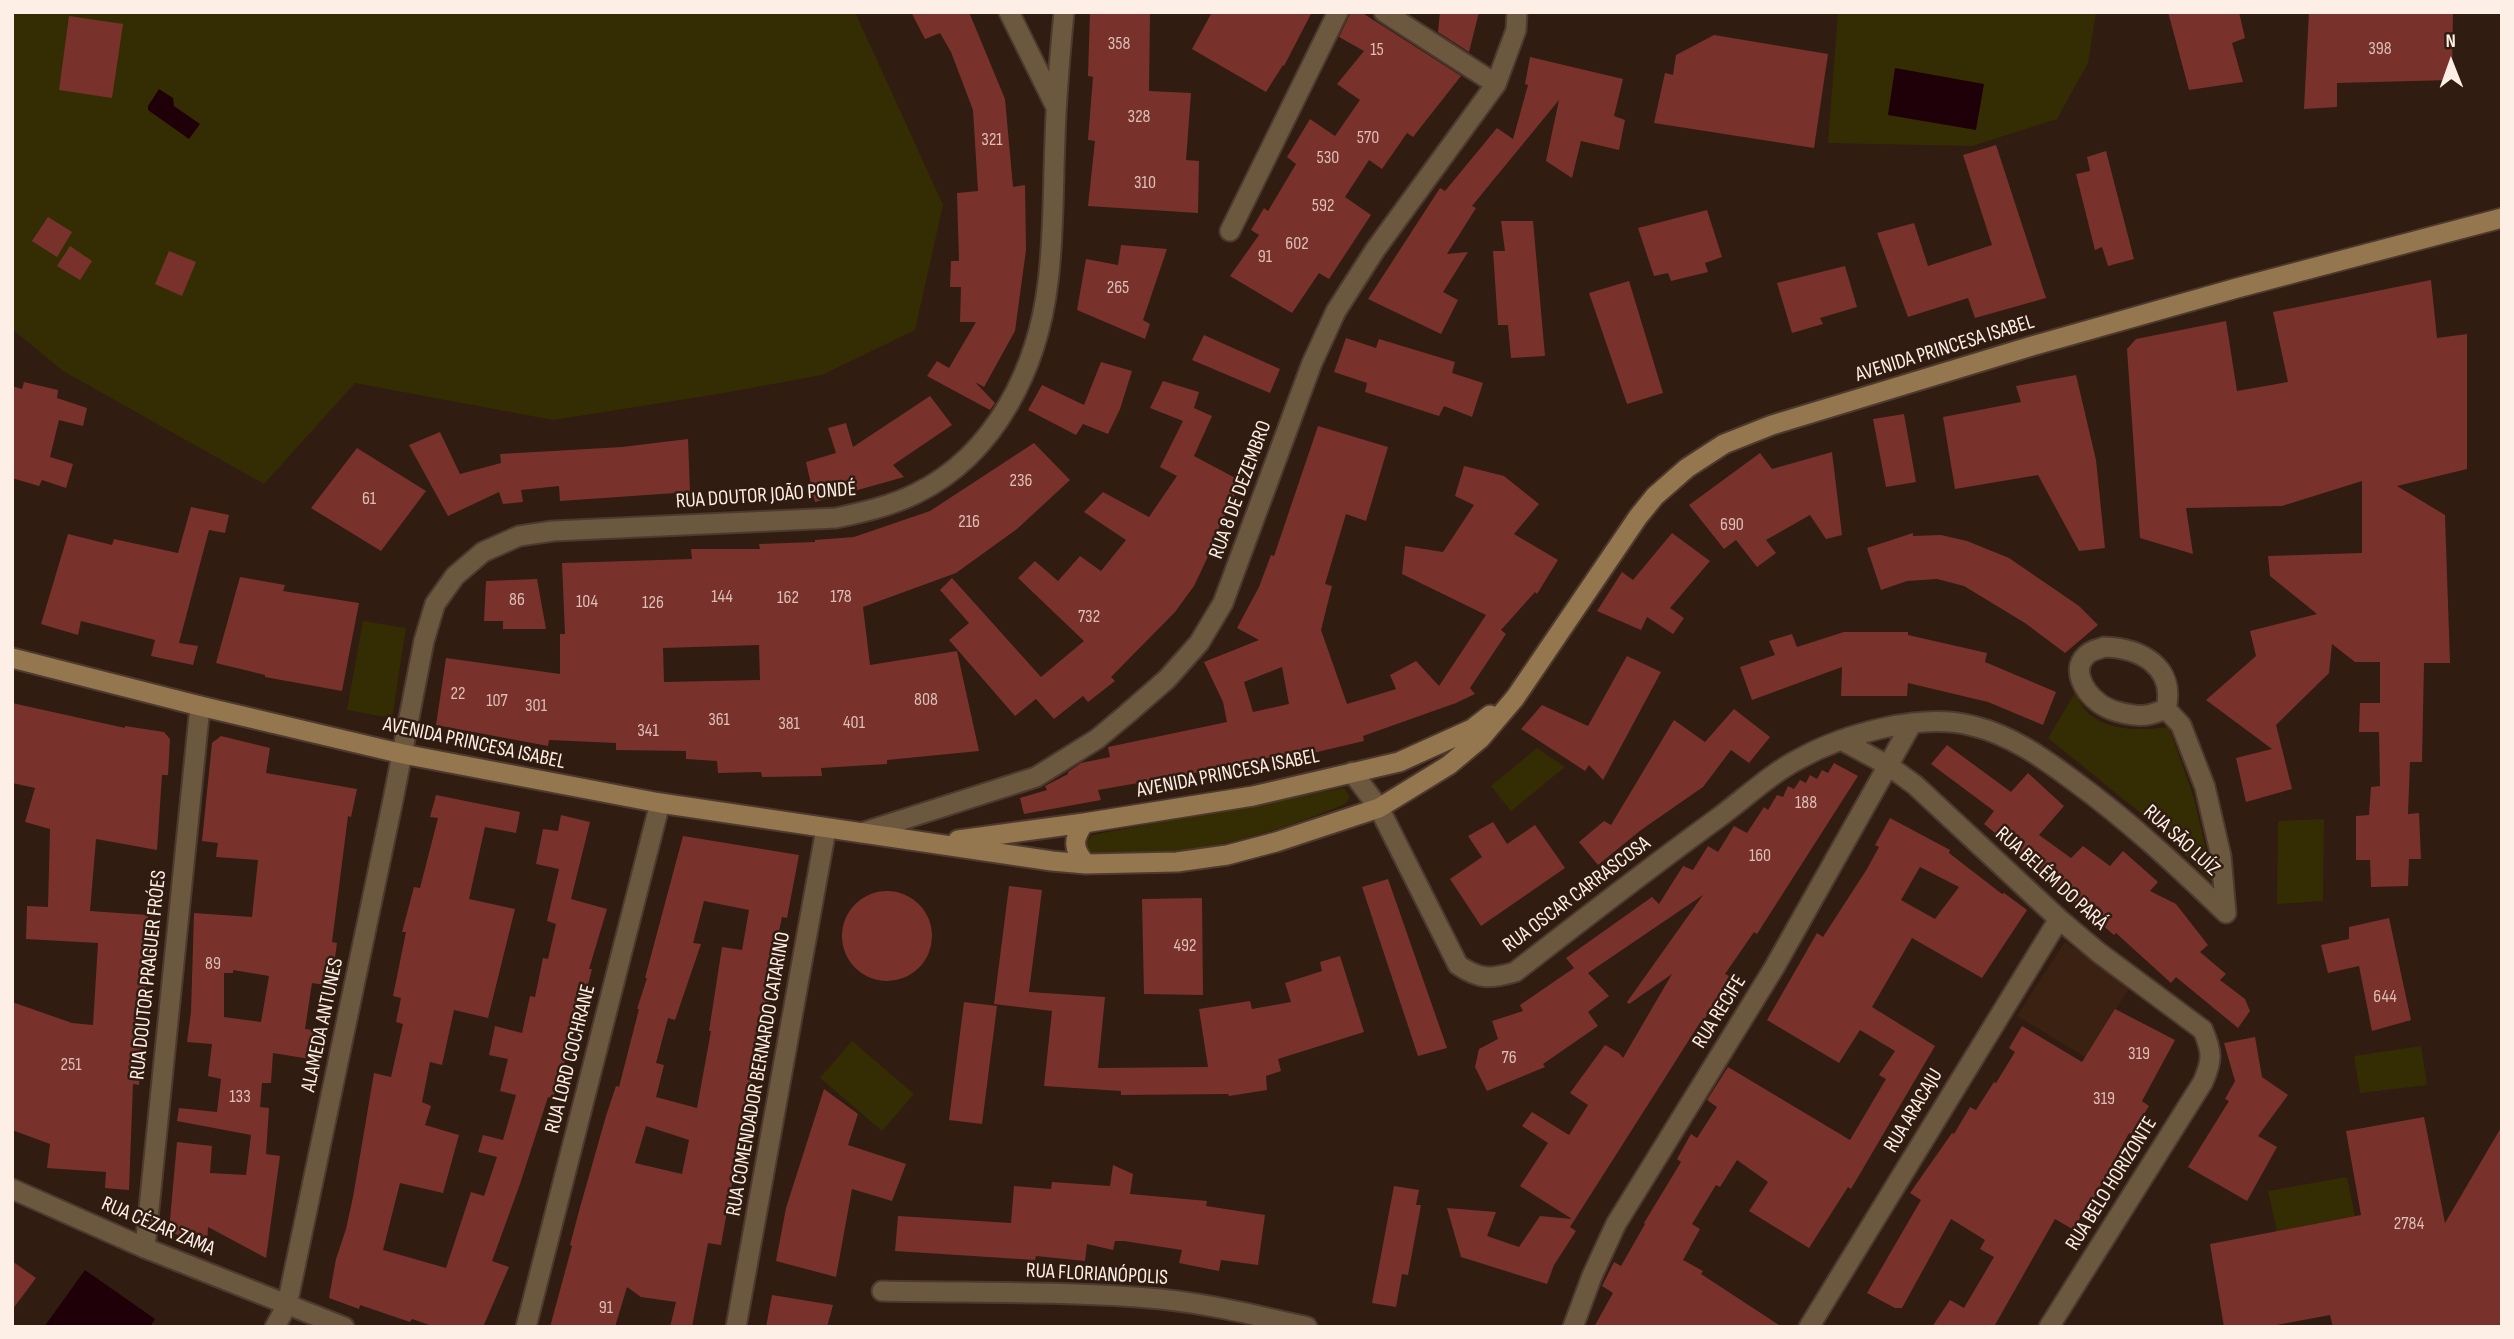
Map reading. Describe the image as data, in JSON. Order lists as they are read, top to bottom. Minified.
{"streets":{"main road":["AVENIDA PRINCESA ISABEL"],"street":["RUA 8 DE DEZEMBRO","RUA DOUTOR JOÃO PONDÉ","RUA SÃO LUÍZ","RUA BELÉM DO PARÁ","RUA OSCAR CARRASCOSA","RUA DOUTOR PRAGUER FRÓES","RUA RECIFE","ALAMEDA ANTUNES","RUA LORD COCHRANE","RUA COMENDADOR BERNARDO CATARINO","RUA ARACAJU","RUA BELO HORIZONTE","RUA CÉZAR ZAMA","RUA FLORIANÓPOLIS"]},"crossings":[["AVENIDA PRINCESA ISABEL","RUA 8 DE DEZEMBRO"],["AVENIDA PRINCESA ISABEL","RUA DOUTOR JOÃO PONDÉ"],["AVENIDA PRINCESA ISABEL","RUA OSCAR CARRASCOSA"],["AVENIDA PRINCESA ISABEL","RUA DOUTOR PRAGUER FRÓES"],["AVENIDA PRINCESA ISABEL","ALAMEDA ANTUNES"],["AVENIDA PRINCESA ISABEL","RUA LORD COCHRANE"],["AVENIDA PRINCESA ISABEL","RUA COMENDADOR BERNARDO CATARINO"],["RUA DOUTOR JOÃO PONDÉ","ALAMEDA ANTUNES"],["RUA SÃO LUÍZ","RUA OSCAR CARRASCOSA"],["RUA SÃO LUÍZ","RUA RECIFE"],["RUA BELÉM DO PARÁ","RUA OSCAR CARRASCOSA"],["RUA BELÉM DO PARÁ","RUA RECIFE"],["RUA BELÉM DO PARÁ","RUA ARACAJU"],["RUA BELÉM DO PARÁ","RUA BELO HORIZONTE"],["RUA OSCAR CARRASCOSA","RUA RECIFE"],["RUA DOUTOR PRAGUER FRÓES","RUA CÉZAR ZAMA"],["ALAMEDA ANTUNES","RUA CÉZAR ZAMA"]],"house_numbers":["358","398","15","328","570","321","530","310","592","602","91","265","236","61","216","690","144","178","162","86","104","126","732","22","808","107","301","361","401","381","341","188","160","492","89","644","319","76","251","133","319","2784","91"],"north":"top"}
